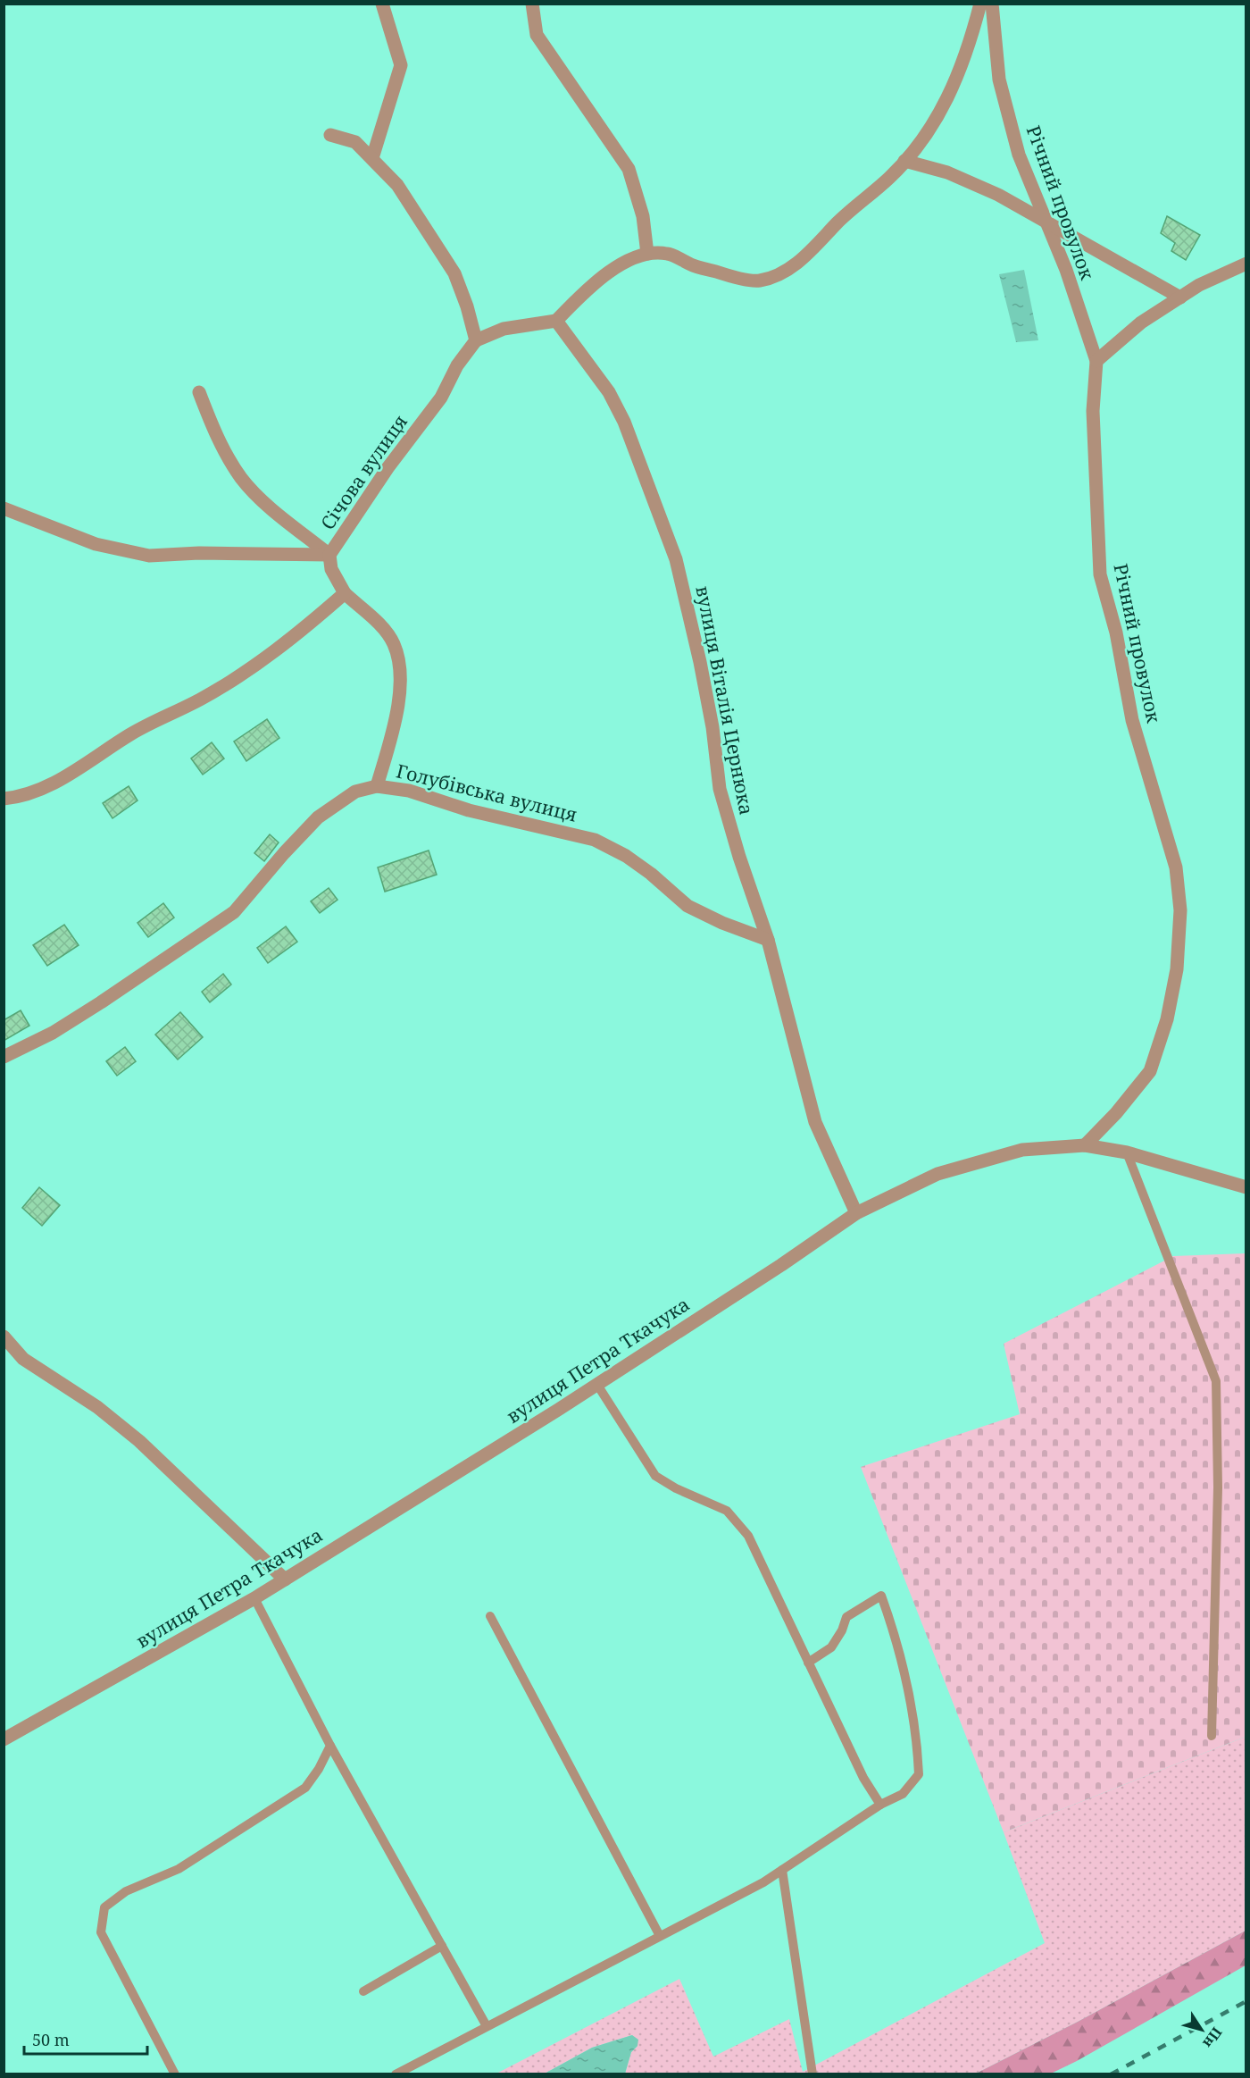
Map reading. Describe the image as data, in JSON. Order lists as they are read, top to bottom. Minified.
{"streets":{"street":["Річний провулок","Січова вулиця","вулиця Віталія Цернюка","Голубівська вулиця","вулиця Петра Ткачука"]},"crossings":[["Річний провулок","вулиця Петра Ткачука"],["Січова вулиця","Голубівська вулиця"],["вулиця Віталія Цернюка","Голубівська вулиця"],["вулиця Віталія Цернюка","вулиця Петра Ткачука"]],"scale_bar":"50 m","north":"bottom right"}
